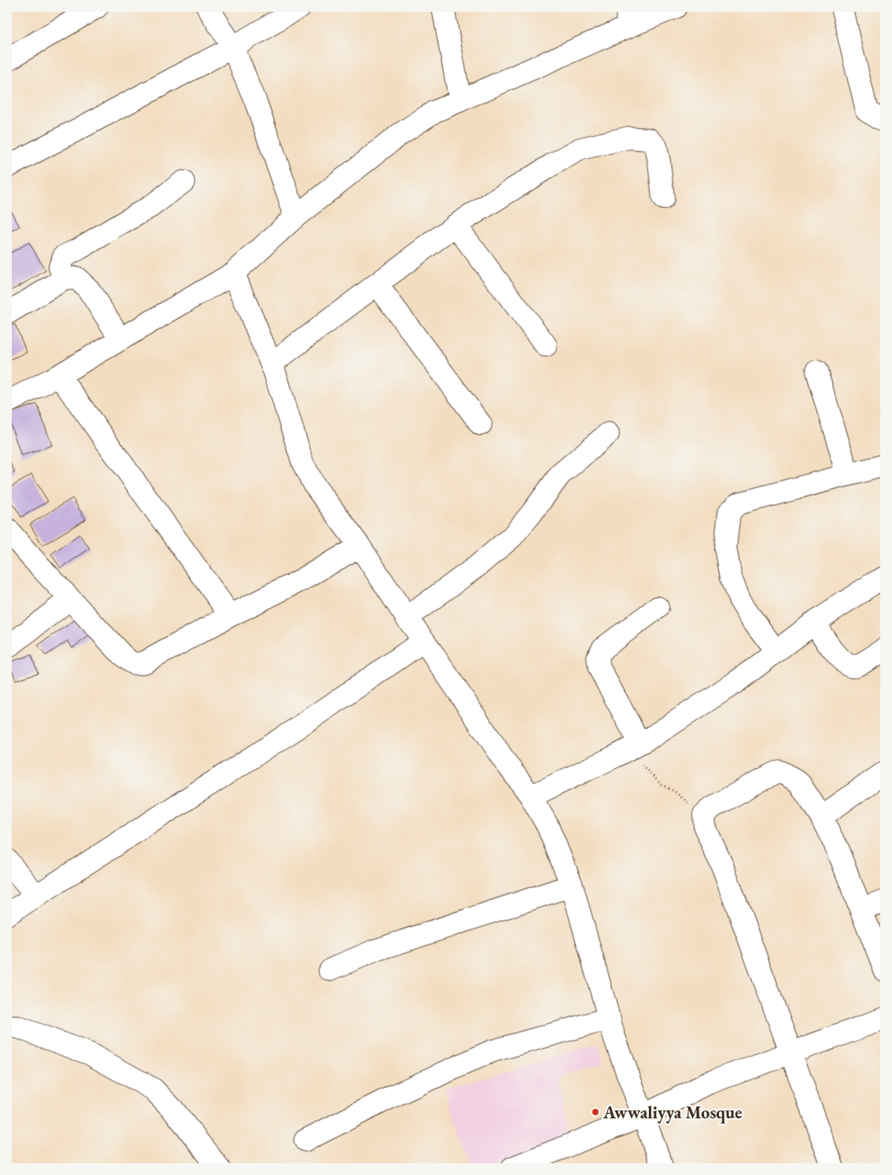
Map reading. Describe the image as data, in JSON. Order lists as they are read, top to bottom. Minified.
{"places":["Awwaliyya Mosque"]}
